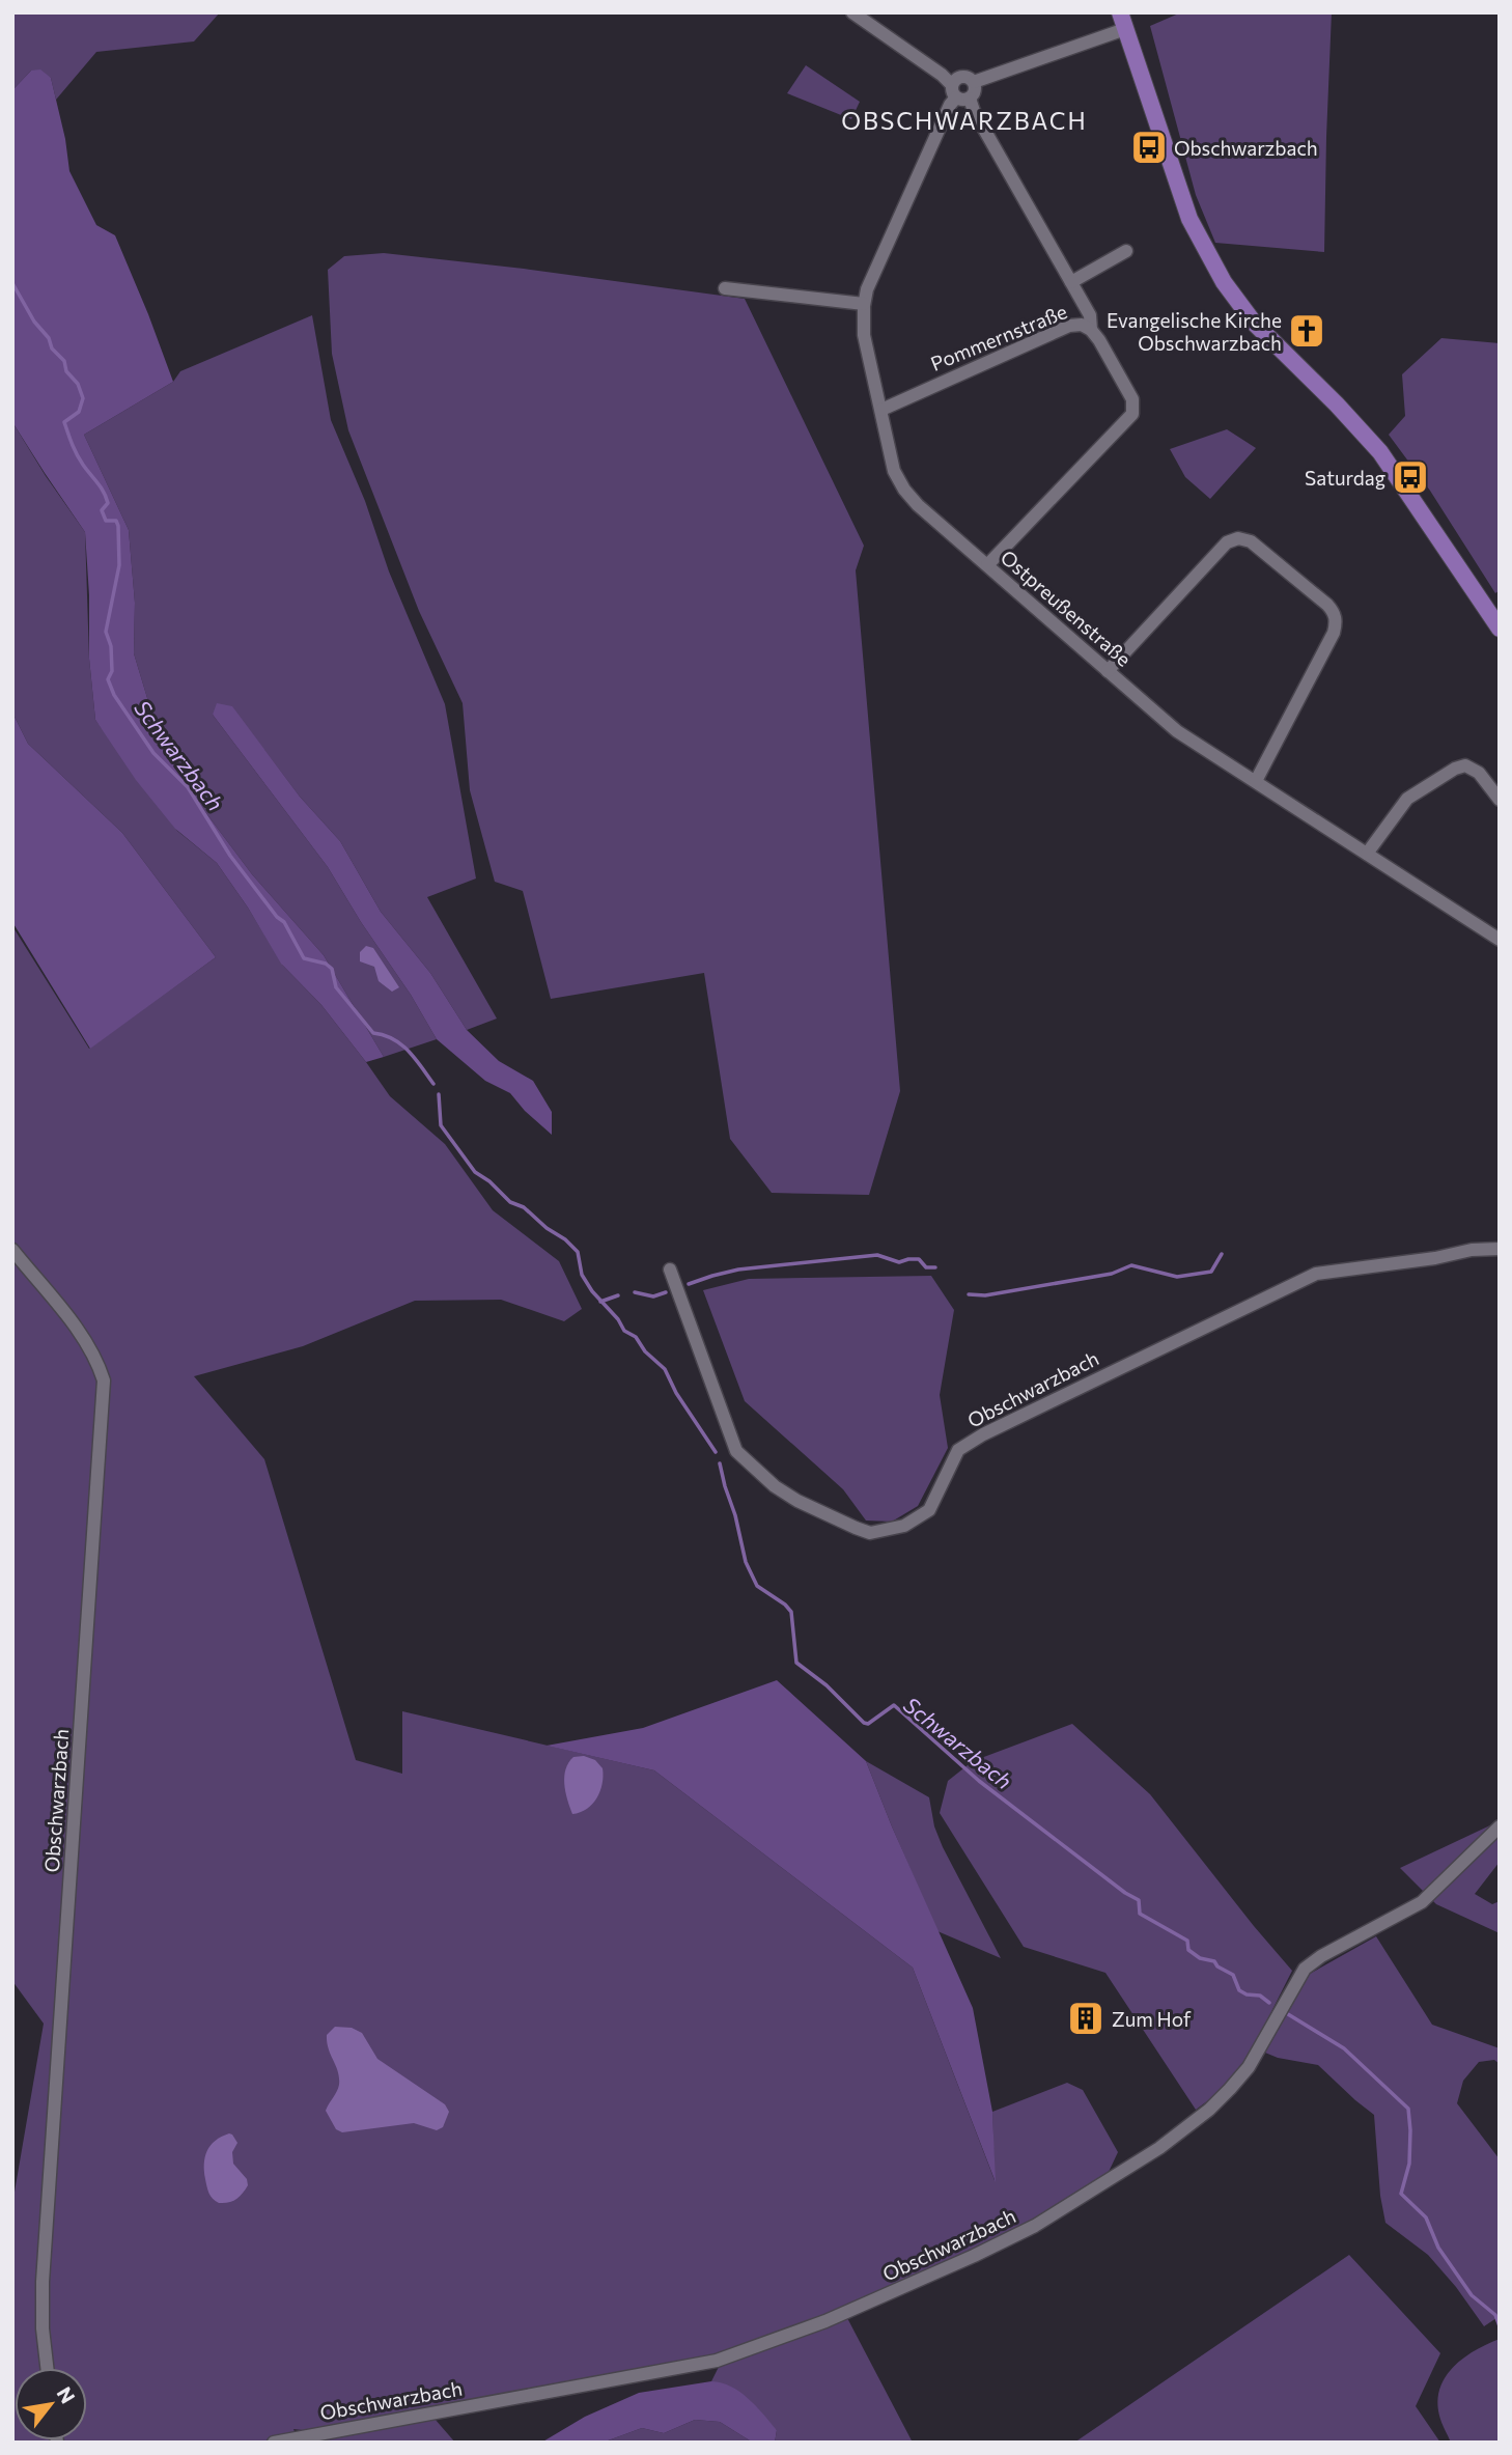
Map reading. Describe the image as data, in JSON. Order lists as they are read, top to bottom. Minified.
{"streets":{"street":["Pommernstraße","Ostpreußenstraße","Obschwarzbach"]},"crossings":[["Pommernstraße","Ostpreußenstraße"]],"districts":["OBSCHWARZBACH"],"water":["Schwarzbach"],"places":{"bus stop":["Obschwarzbach","Saturdag"],"church":["Evangelische Kirche Obschwarzbach"],"building":["Zum Hof"]},"north":"top right"}
